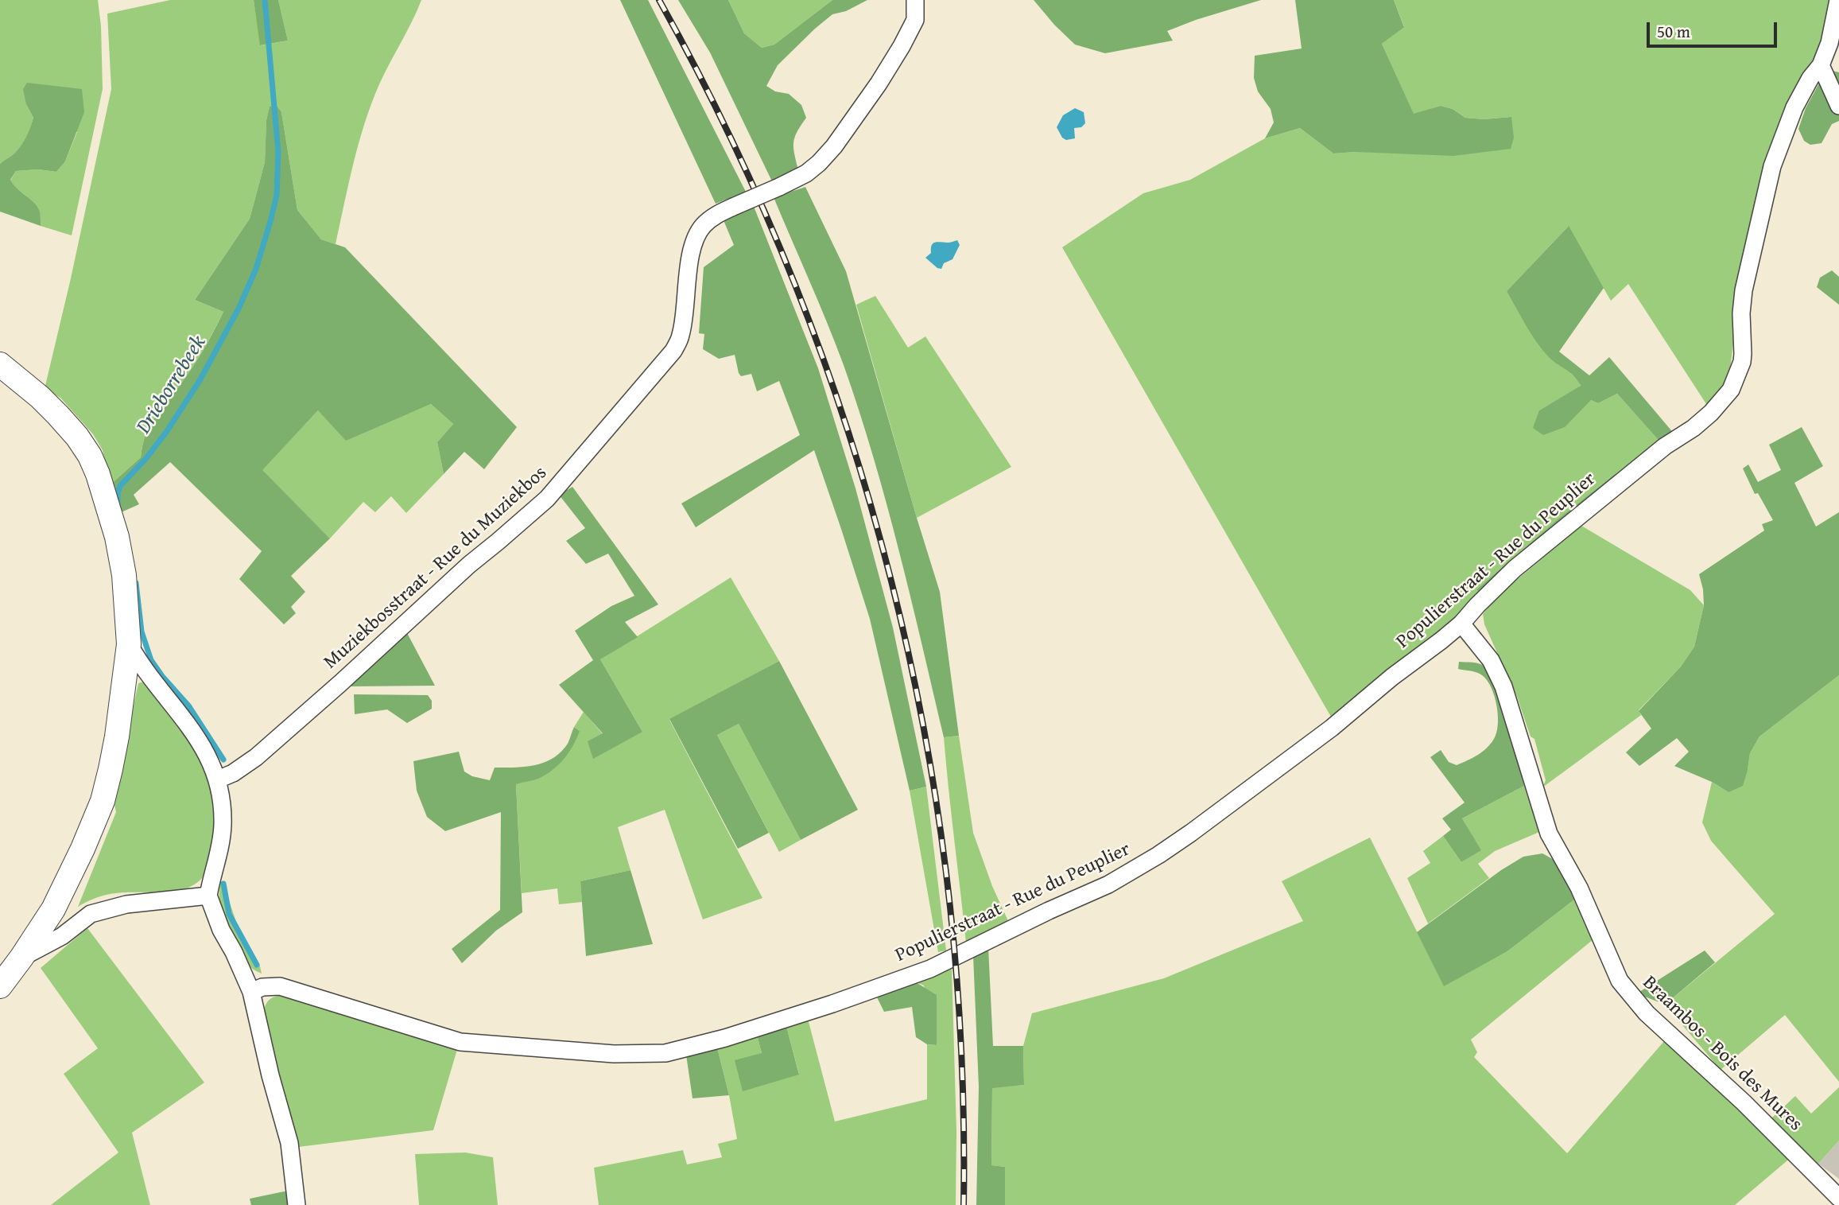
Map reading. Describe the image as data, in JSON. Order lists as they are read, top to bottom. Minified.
{"streets":{"street":["Populierstraat - Rue du Peuplier","Muziekbosstraat - Rue du Muziekbos","Braambos - Bois des Mures"]},"crossings":[["Populierstraat - Rue du Peuplier","Braambos - Bois des Mures"]],"water":["Drieborrebeek"],"scale_bar":"50 m"}
